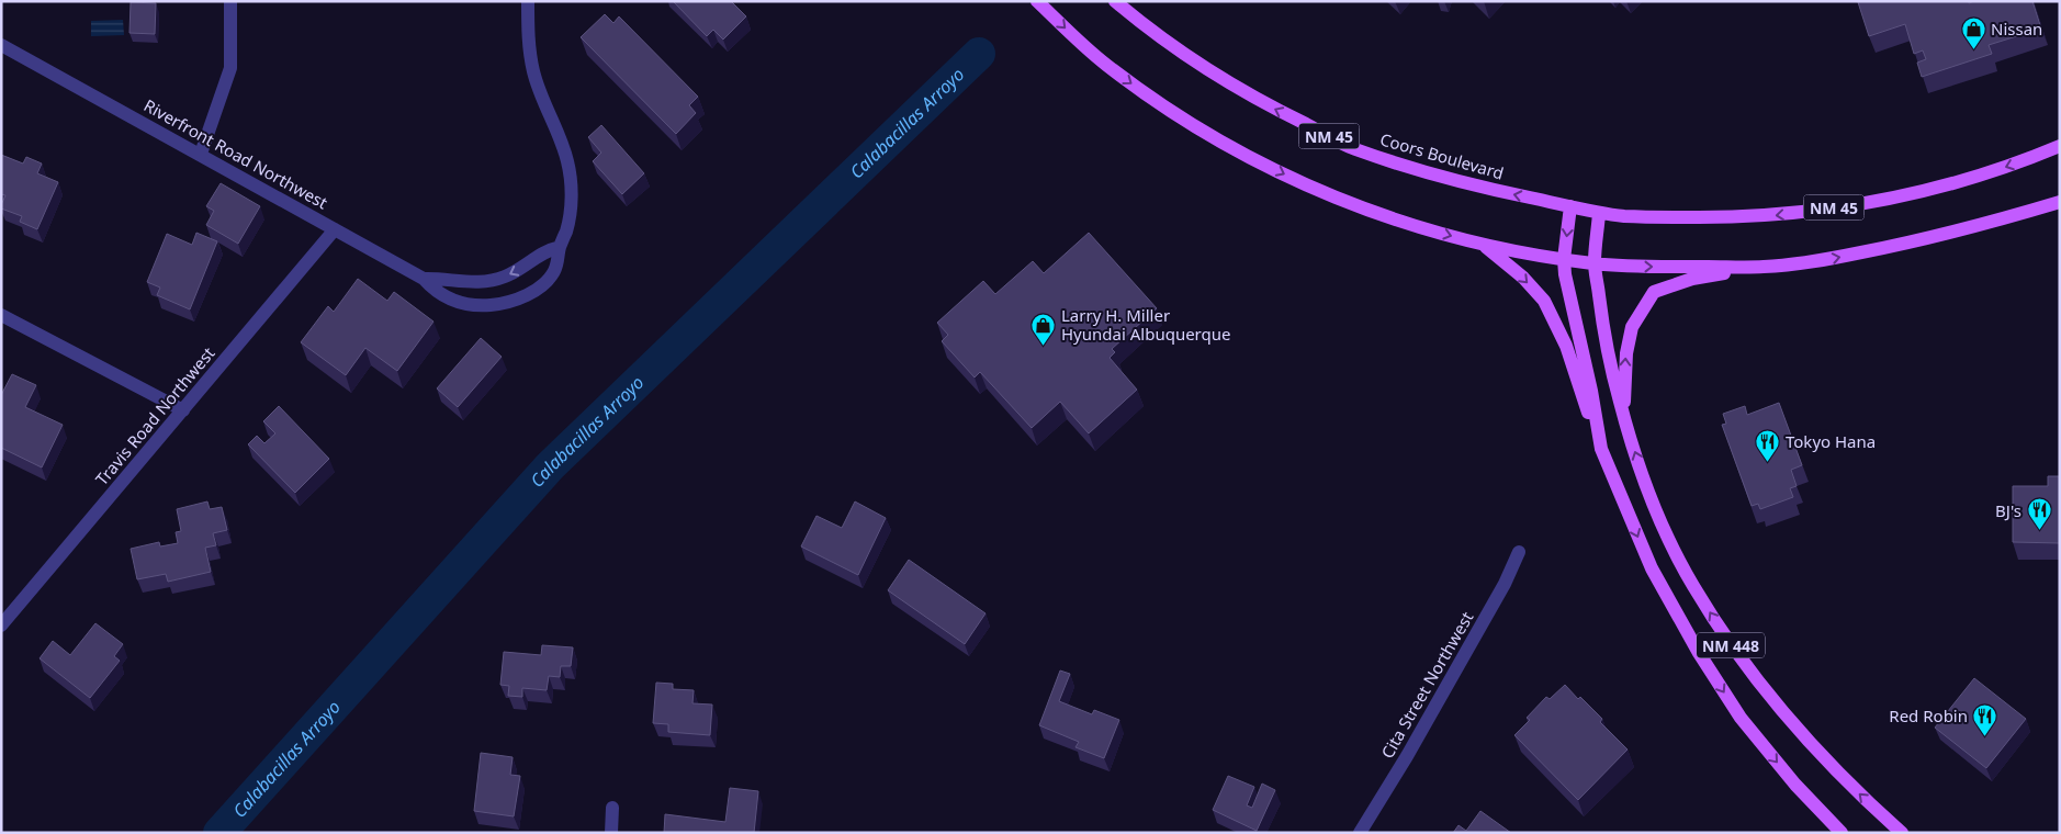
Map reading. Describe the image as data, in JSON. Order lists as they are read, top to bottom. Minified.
{"streets":{"main road":["NM 45","Coors Boulevard","NM 448"],"street":["Riverfront Road Northwest","Travis Road Northwest","Cita Street Northwest"]},"crossings":[["NM 45","Coors Boulevard"],["NM 45","NM 448"],["Riverfront Road Northwest","Travis Road Northwest"],["Coors Boulevard","NM 448"]],"water":["Calabacillas Arroyo"],"places":{"shop":["Nissan","Larry H. Miller Hyundai Albuquerque"],"restaurant":["Tokyo Hana","BJ's","Red Robin"]}}
